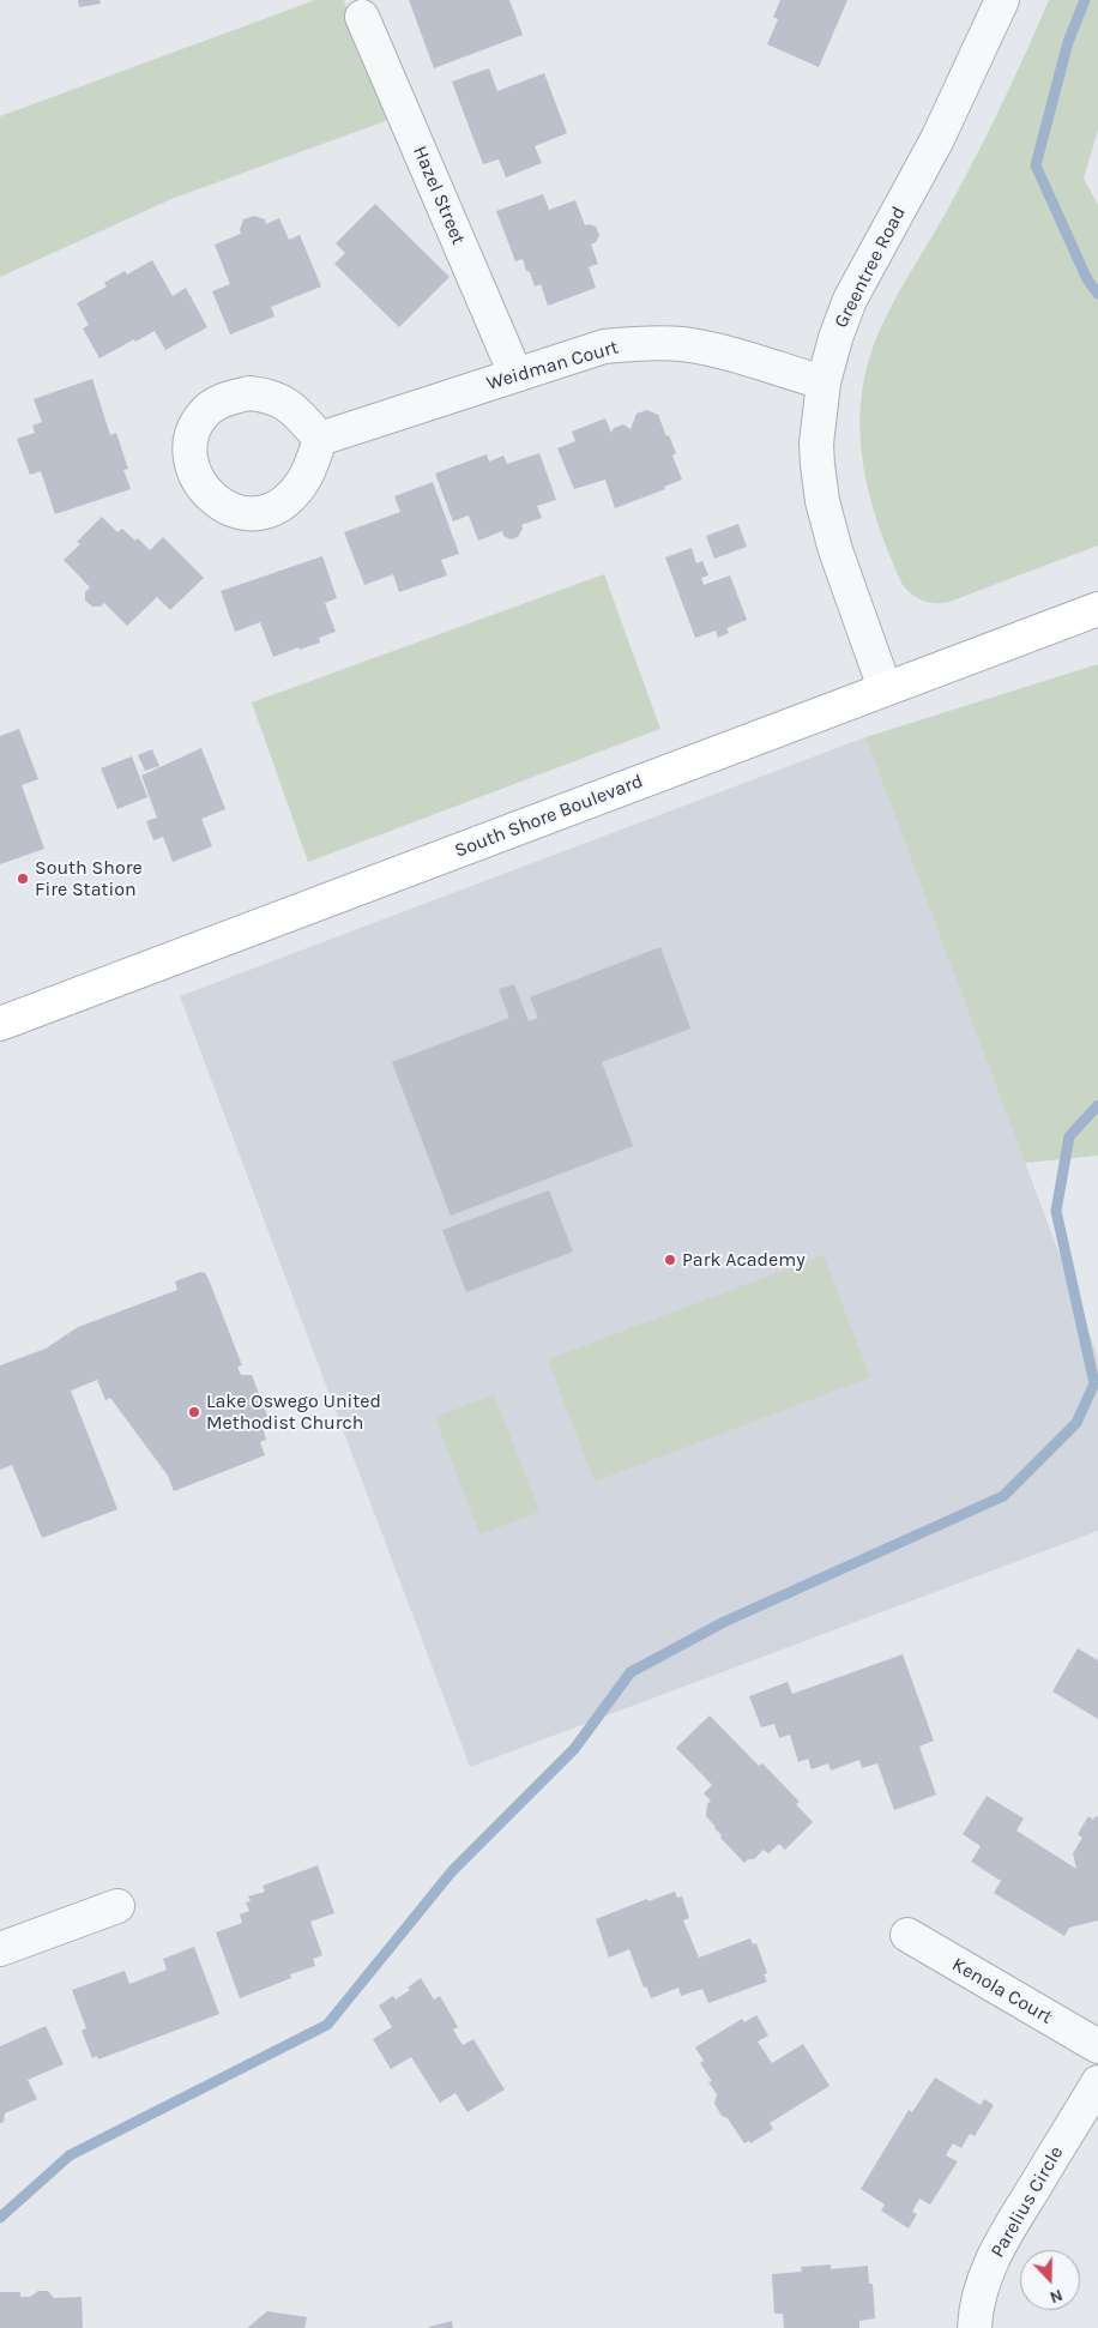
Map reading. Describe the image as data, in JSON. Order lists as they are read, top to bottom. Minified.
{"streets":{"main road":["South Shore Boulevard"],"street":["Hazel Street","Greentree Road","Weidman Court","Kenola Court","Parelius Circle"]},"crossings":[["Hazel Street","Weidman Court"],["Greentree Road","Weidman Court"],["Greentree Road","South Shore Boulevard"]],"places":["South Shore Fire Station","Park Academy","Lake Oswego United Methodist Church"],"north":"bottom"}
